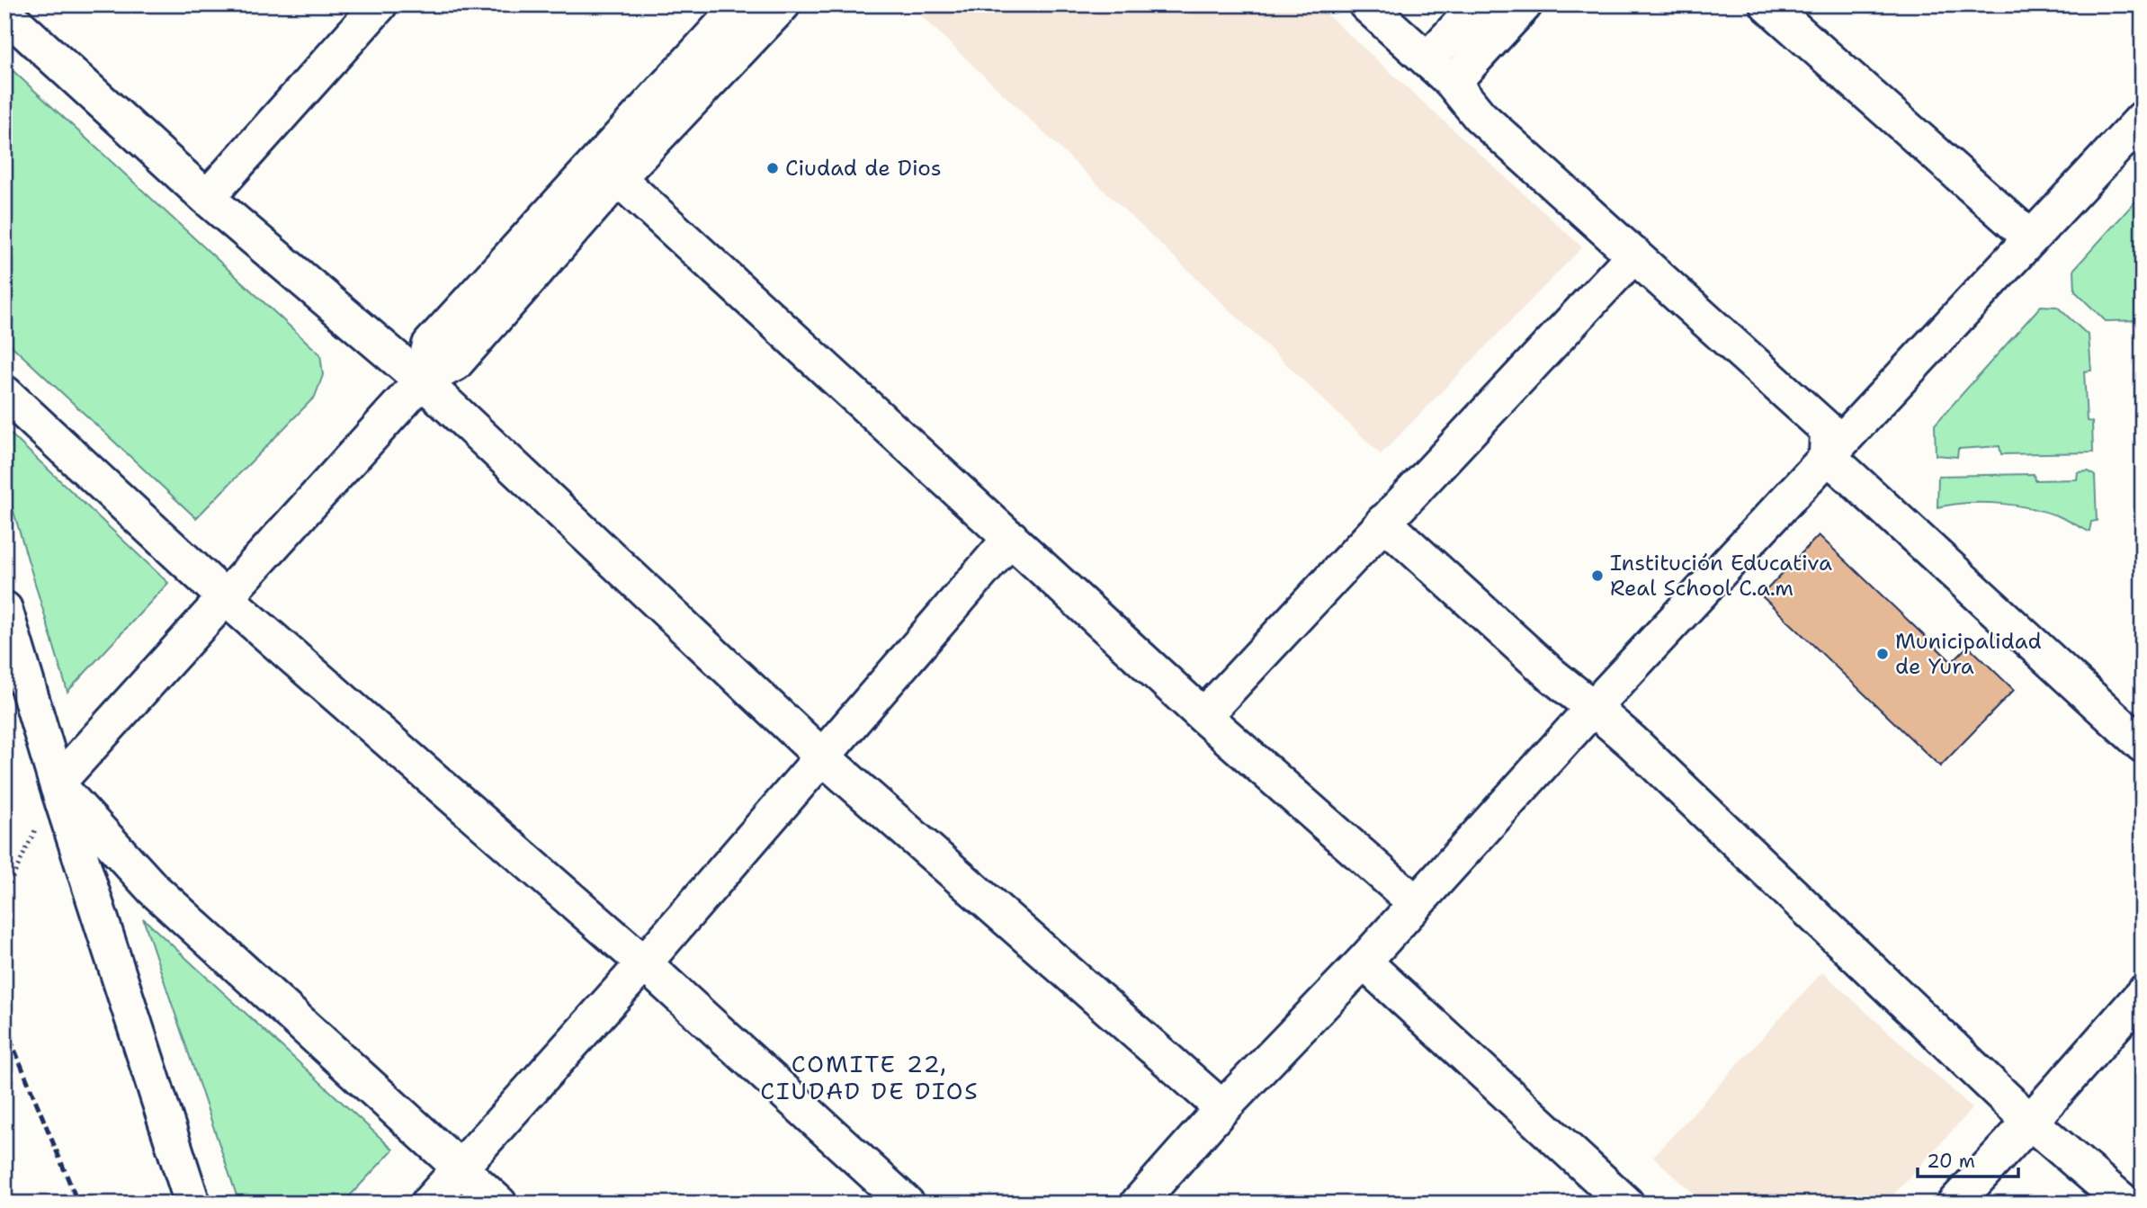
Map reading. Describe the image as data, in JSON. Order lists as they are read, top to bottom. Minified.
{"districts":["COMITE 22, CIUDAD DE DIOS"],"places":["Ciudad de Dios","Institución Educativa Real School C.a.m","Municipalidad de Yura"],"scale_bar":"20 m"}
